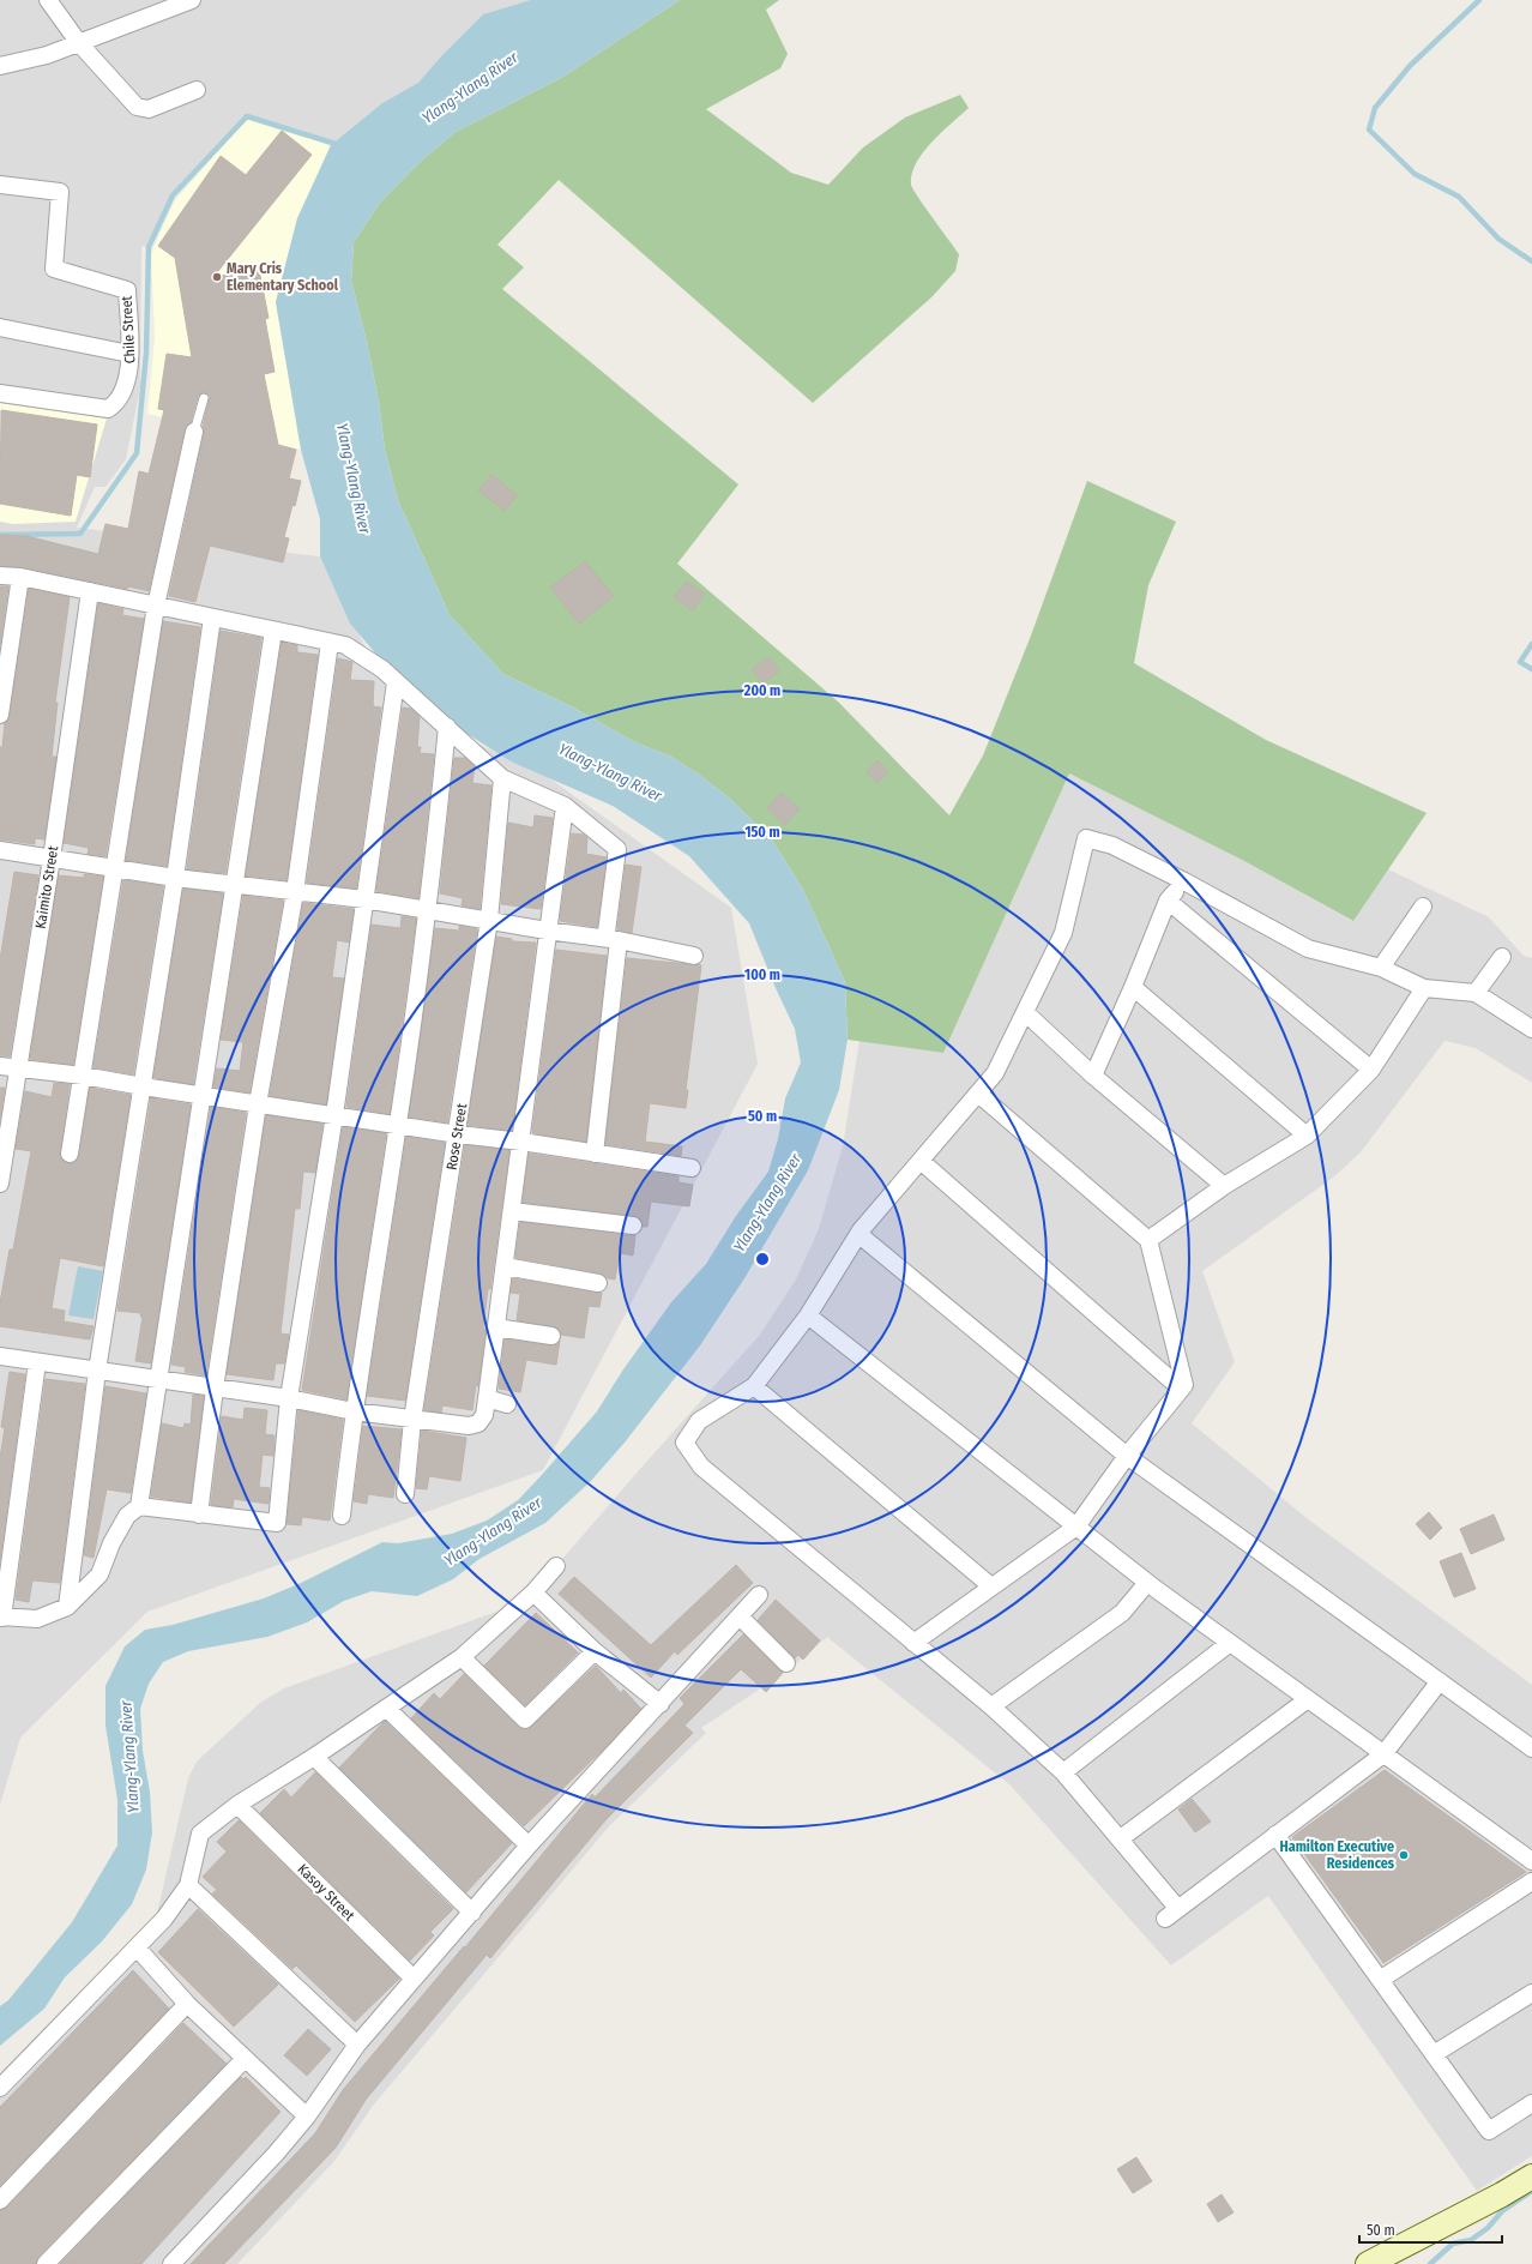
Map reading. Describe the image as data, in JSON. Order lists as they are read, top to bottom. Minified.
{"streets":{"street":["Chile Street","Kaimito Street","Rose Street","Kasoy Street"]},"water":["Ylang-Ylang River"],"places":["Mary Cris Elementary School","Hamilton Executive Residences"],"scale_bar":"50 m","rings":["200 m","150 m","100 m","50 m"]}
